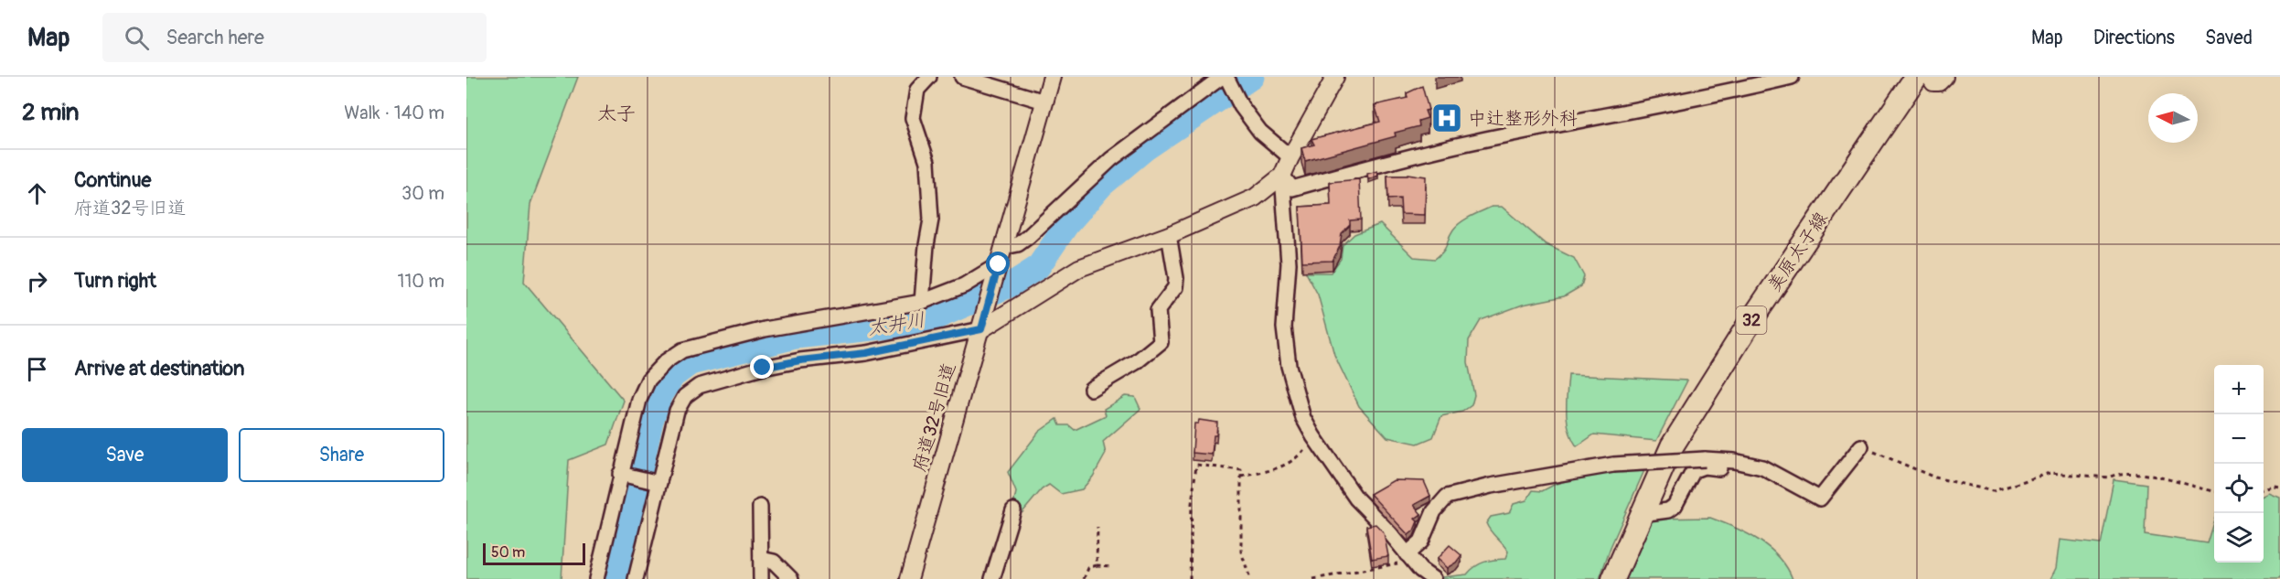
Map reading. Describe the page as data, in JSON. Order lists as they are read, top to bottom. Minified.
{"streets":{"main road":["美原太子線","32"],"street":["府道32号旧道"]},"districts":["太子"],"water":["太井川"],"places":{"hospital":["中辻整形外科"]},"scale_bar":"50 m","north":"left","page":{"header":"Map","search":"Search here","nav":["Map","Directions","Saved"],"heading":["2 min","Walk · 140 m"],"list":[["Continue","府道32号旧道","30 m"],["Turn right","110 m"],"Arrive at destination"],"map_buttons":["+","−"],"buttons":["Save","Share"],"scale":"50 m"}}
